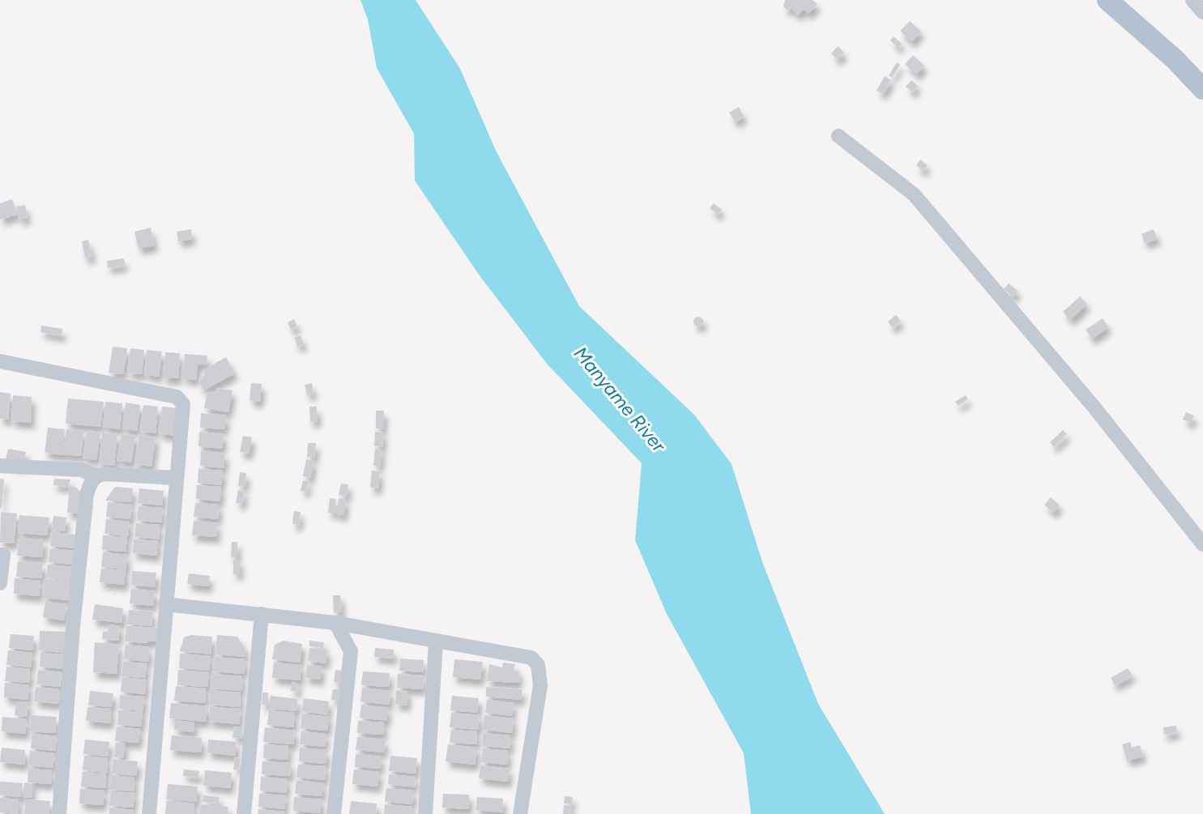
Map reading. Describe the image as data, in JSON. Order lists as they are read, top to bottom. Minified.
{"water":["Manyame River"]}
